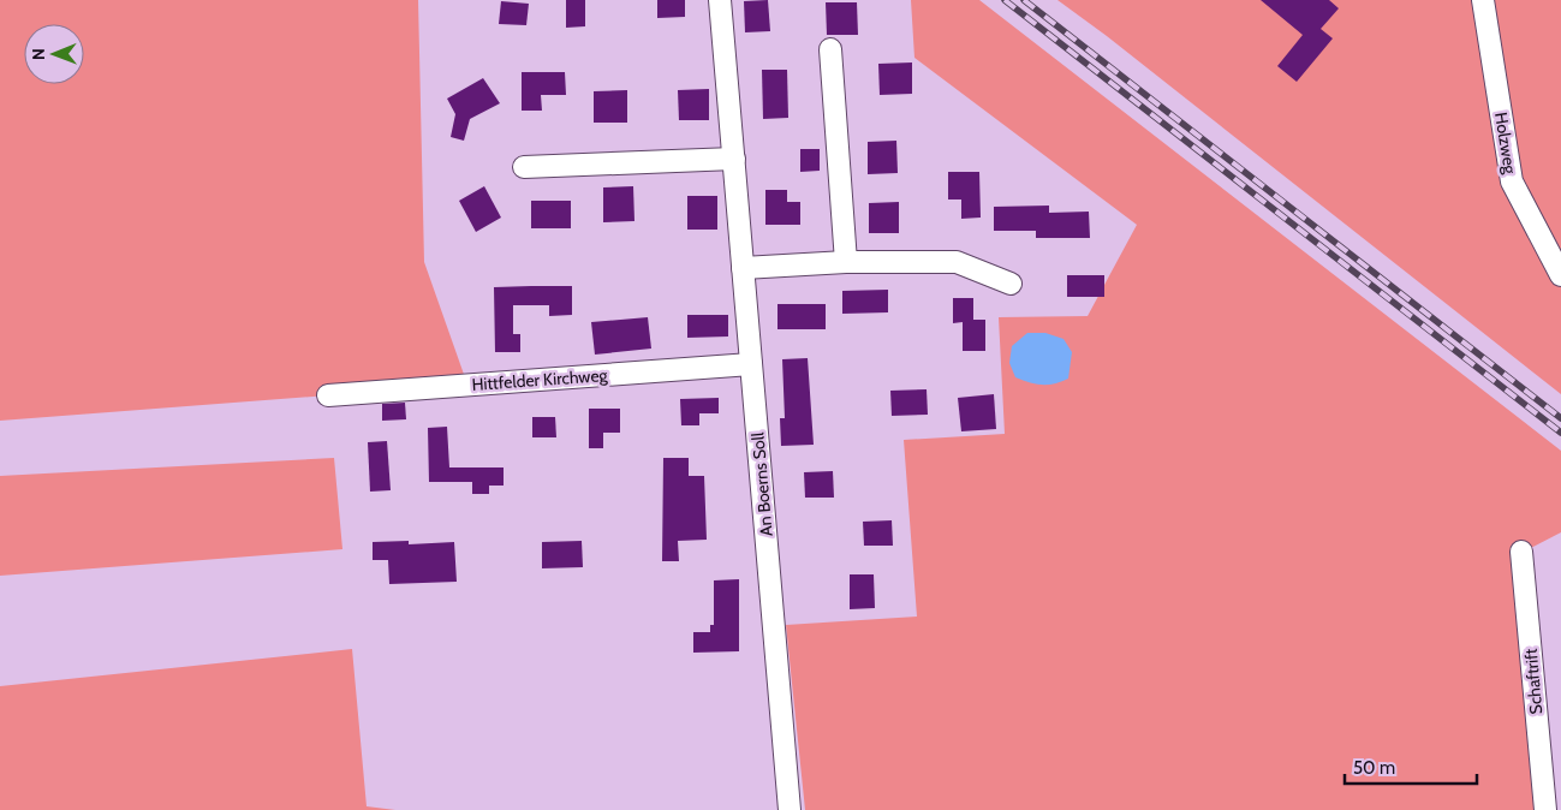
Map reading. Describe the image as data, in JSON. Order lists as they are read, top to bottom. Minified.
{"streets":{"street":["Holzweg","Hittfelder Kirchweg","An Boerns Soll","Schaftrift"]},"crossings":[["Hittfelder Kirchweg","An Boerns Soll"]],"scale_bar":"50 m","north":"left"}
